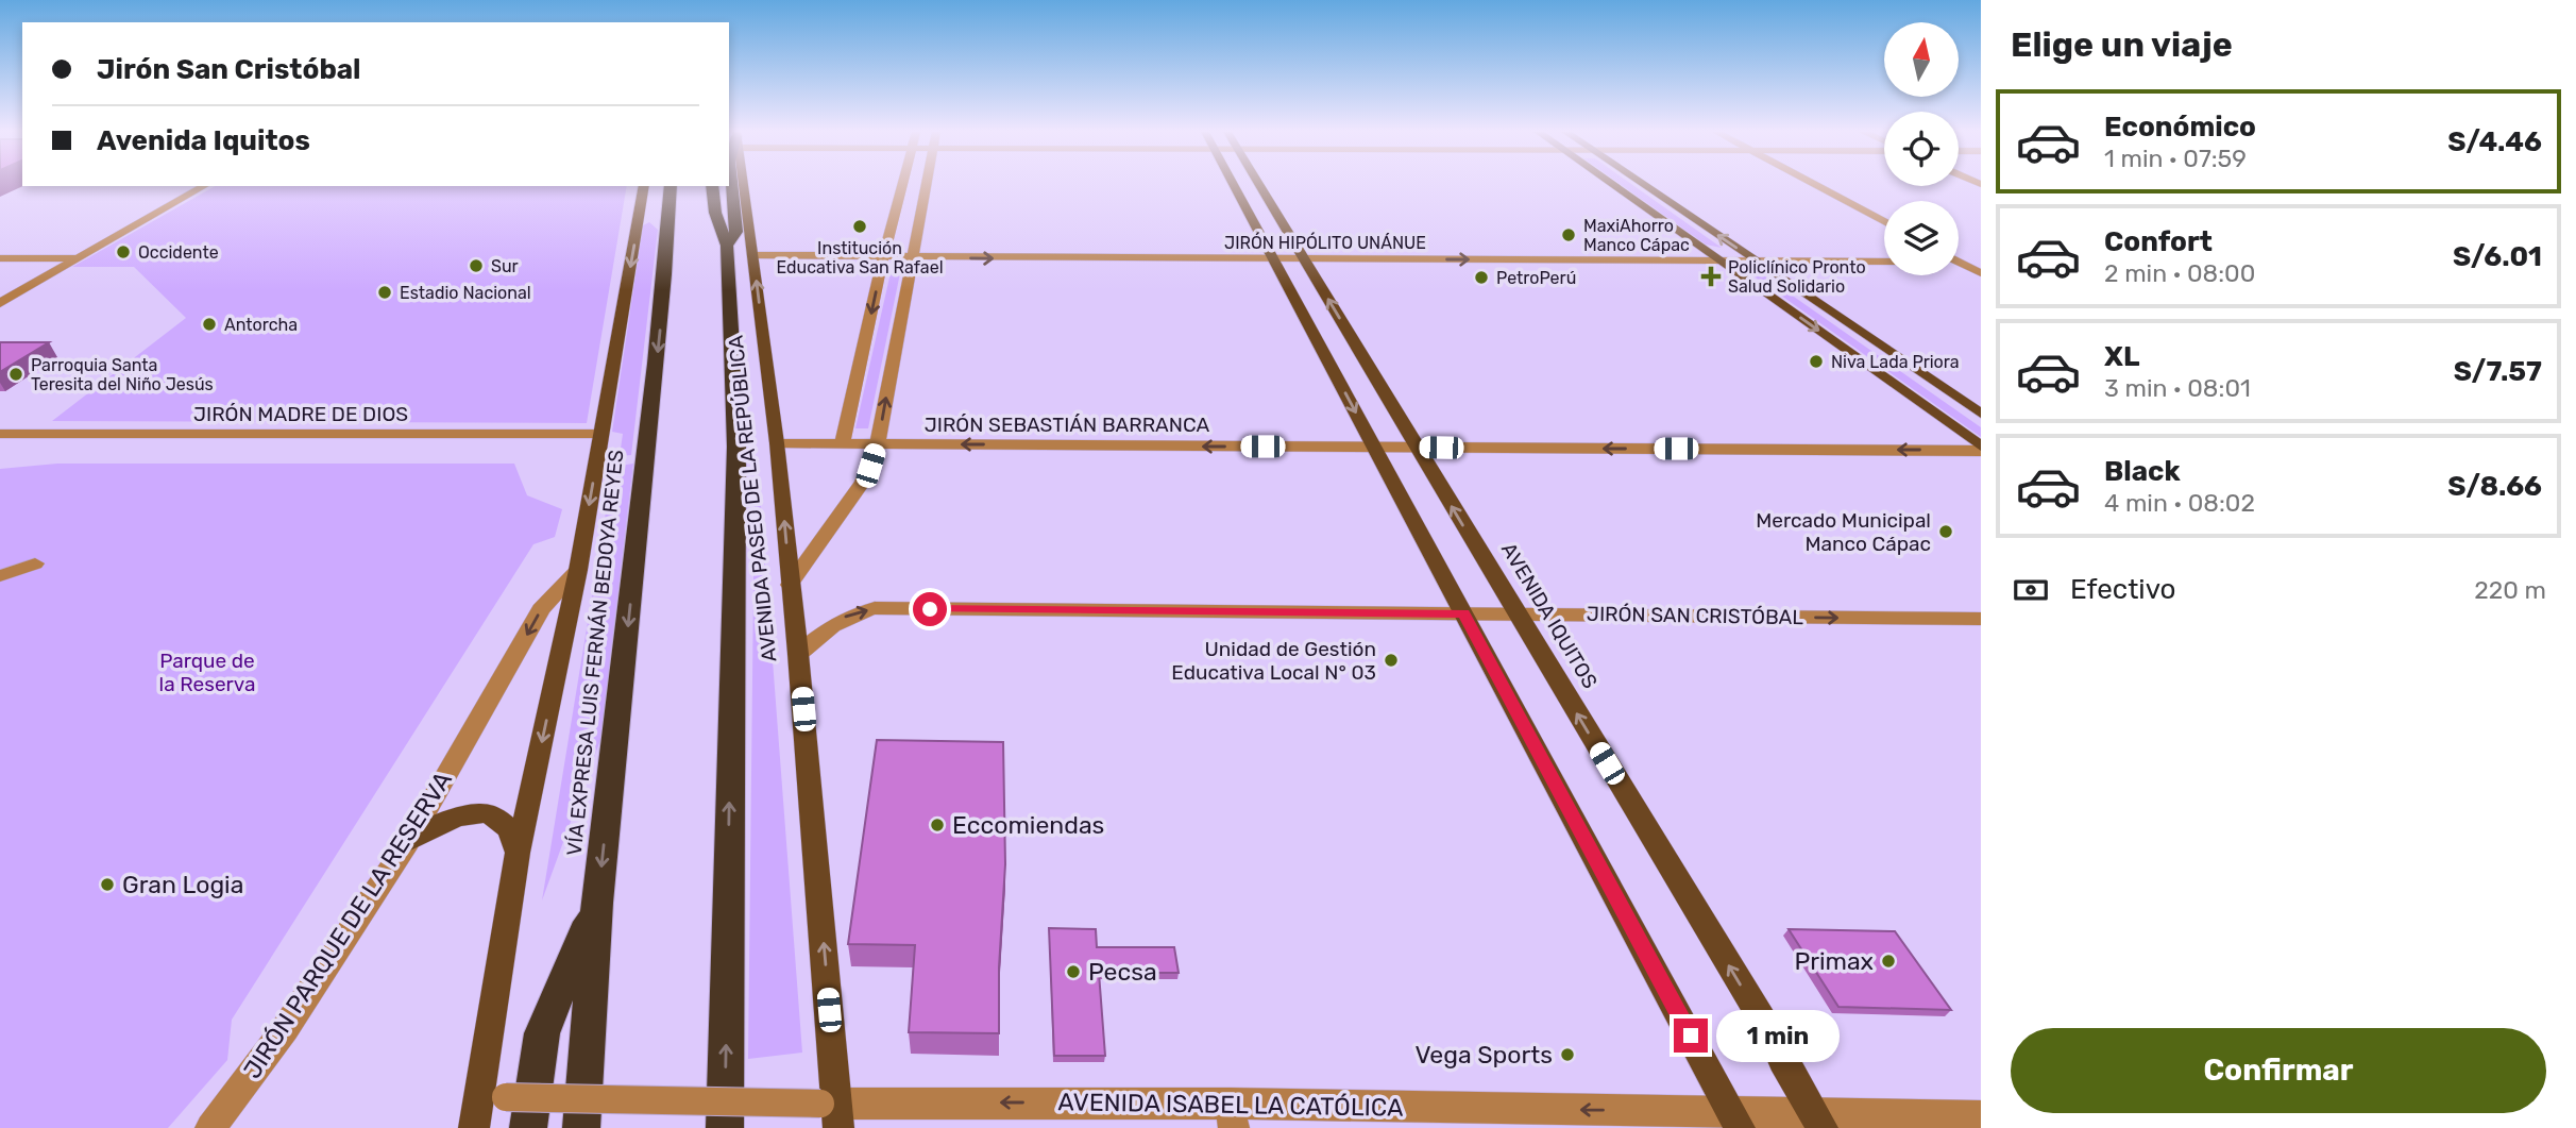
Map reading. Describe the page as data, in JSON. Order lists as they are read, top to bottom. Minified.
{"streets":{"highway":["VÍA EXPRESA LUIS FERNÁN BEDOYA REYES"],"main road":["AVENIDA PASEO DE LA REPÚBLICA","AVENIDA IQUITOS"],"street":["JIRÓN HIPÓLITO UNÁNUE","JIRÓN MADRE DE DIOS","JIRÓN SEBASTIÁN BARRANCA","JIRÓN SAN CRISTÓBAL","JIRÓN PARQUE DE LA RESERVA","AVENIDA ISABEL LA CATÓLICA"]},"crossings":[["JIRÓN HIPÓLITO UNÁNUE","AVENIDA PASEO DE LA REPÚBLICA"],["JIRÓN HIPÓLITO UNÁNUE","AVENIDA IQUITOS"],["JIRÓN SEBASTIÁN BARRANCA","AVENIDA PASEO DE LA REPÚBLICA"],["JIRÓN SEBASTIÁN BARRANCA","AVENIDA IQUITOS"],["AVENIDA PASEO DE LA REPÚBLICA","JIRÓN SAN CRISTÓBAL"],["AVENIDA PASEO DE LA REPÚBLICA","AVENIDA ISABEL LA CATÓLICA"],["AVENIDA IQUITOS","JIRÓN SAN CRISTÓBAL"],["AVENIDA IQUITOS","AVENIDA ISABEL LA CATÓLICA"]],"one_way":["JIRÓN HIPÓLITO UNÁNUE","JIRÓN SEBASTIÁN BARRANCA","AVENIDA PASEO DE LA REPÚBLICA","JIRÓN SAN CRISTÓBAL","JIRÓN PARQUE DE LA RESERVA","AVENIDA ISABEL LA CATÓLICA"],"parks":["Parque de la Reserva"],"places":{"other":["Institución Educativa San Rafael","MaxiAhorro Manco Cápac","Occidente","Sur","PetroPerú","Estadio Nacional","Antorcha","Niva Lada Priora","Parroquia Santa Teresita del Niño Jesús","Mercado Municipal Manco Cápac","Unidad de Gestión Educativa Local N° 03","Eccomiendas","Gran Logia","Primax","Pecsa","Vega Sports"],"health":["Policlínico Pronto Salud Solidario"]},"north":"top","page":{"heading":"Elige un viaje","banner":["Jirón San Cristóbal","Avenida Iquitos"],"list":[{"name":"Económico","note":"1 min · 07:59","value":"S/4.46"},{"name":"Confort","note":"2 min · 08:00","value":"S/6.01"},{"name":"XL","note":"3 min · 08:01","value":"S/7.57"},{"name":"Black","note":"4 min · 08:02","value":"S/8.66"}],"pay":["Efectivo","220 m"],"bubble":"1 min","buttons":"Confirmar"}}
